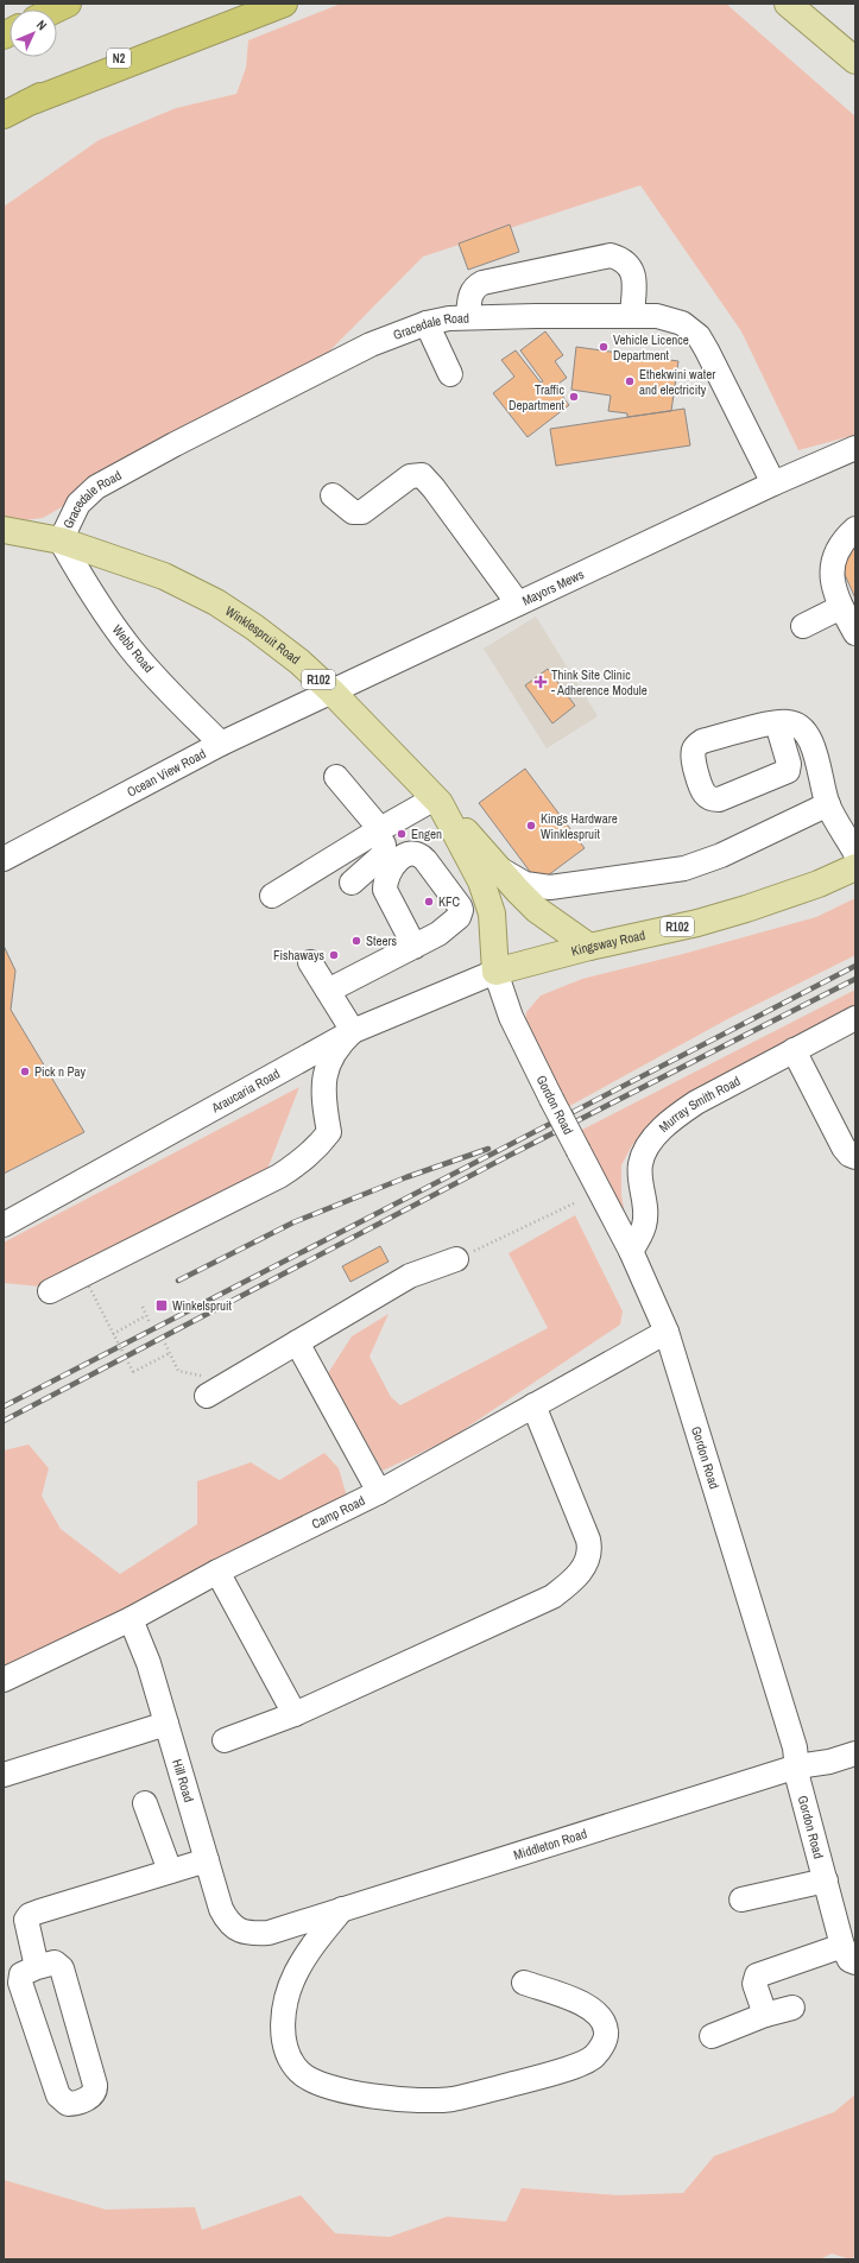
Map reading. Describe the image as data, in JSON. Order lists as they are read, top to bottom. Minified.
{"streets":{"highway":["N2"],"main road":["Winklespruit Road","R102","Kingsway Road"],"street":["Gracedale Road","Mayors Mews","Webb Road","Ocean View Road","Araucaria Road","Gordon Road","Murray Smith Road","Camp Road","Hill Road","Middleton Road"]},"crossings":[["Gracedale Road","Mayors Mews"],["Gracedale Road","Winklespruit Road"],["Gracedale Road","Webb Road"],["Mayors Mews","Winklespruit Road"],["Mayors Mews","Ocean View Road"],["Winklespruit Road","Webb Road"],["Winklespruit Road","Ocean View Road"],["Winklespruit Road","Kingsway Road"],["Winklespruit Road","Araucaria Road"],["Winklespruit Road","Gordon Road"],["Webb Road","Ocean View Road"],["Kingsway Road","Araucaria Road"],["Kingsway Road","Gordon Road"],["Araucaria Road","Gordon Road"],["Gordon Road","Murray Smith Road"],["Gordon Road","Camp Road"],["Gordon Road","Middleton Road"],["Camp Road","Hill Road"],["Hill Road","Middleton Road"]],"places":{"other":["Vehicle Licence Department","Ethekwini water and electricity","Traffic Department","Kings Hardware Winklespruit","Engen","KFC","Steers","Fishaways","Pick n Pay"],"health":["Think Site Clinic - Adherence Module"],"transit":["Winkelspruit"]},"north":"top right"}
